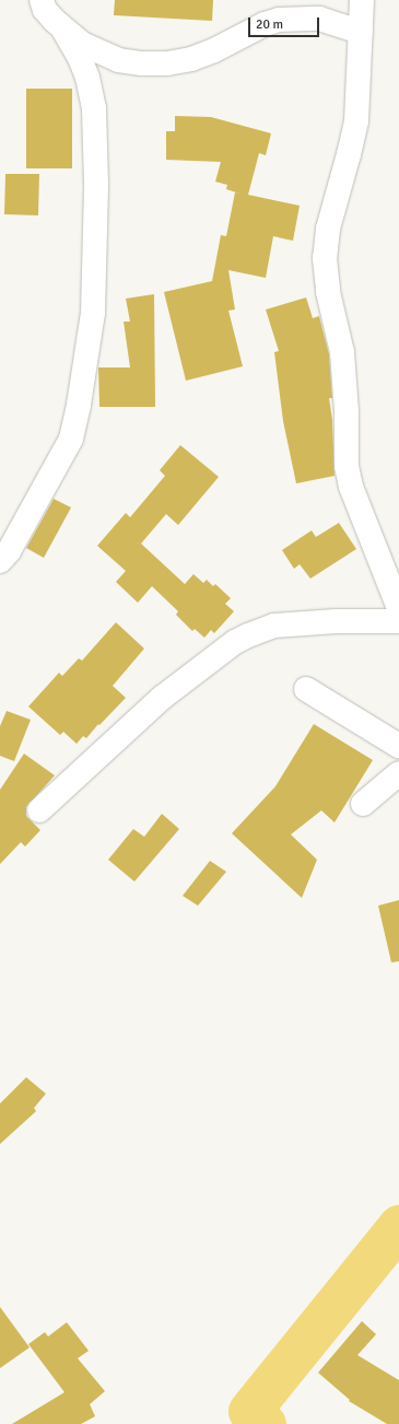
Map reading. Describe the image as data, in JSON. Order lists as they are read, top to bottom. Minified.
{"scale_bar":"20 m"}
